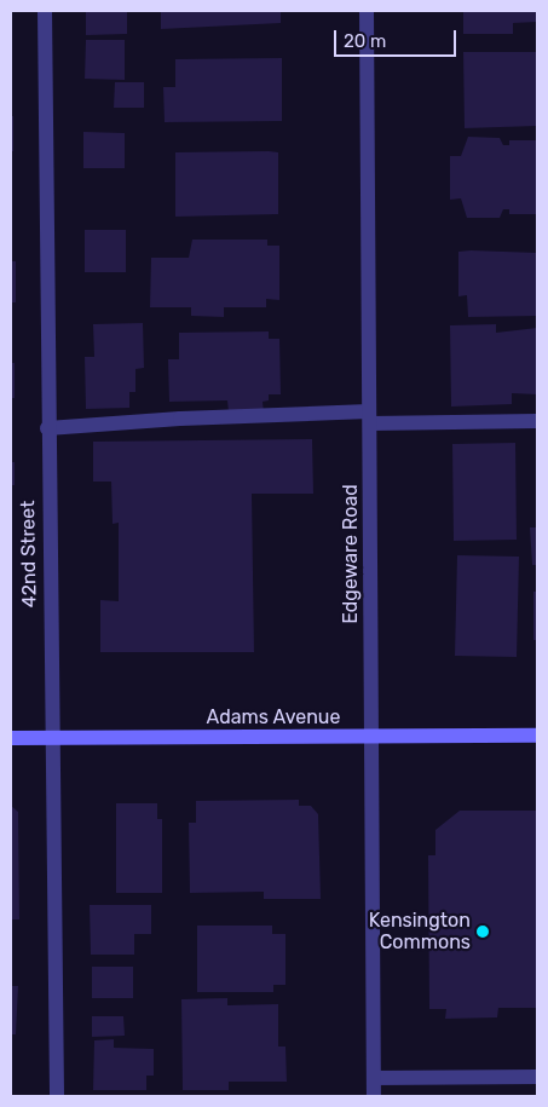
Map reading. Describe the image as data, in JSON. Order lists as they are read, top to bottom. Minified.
{"streets":{"main road":["Adams Avenue"],"street":["42nd Street","Edgeware Road"]},"crossings":[["42nd Street","Adams Avenue"],["Edgeware Road","Adams Avenue"]],"places":["Kensington Commons"],"scale_bar":"20 m"}
